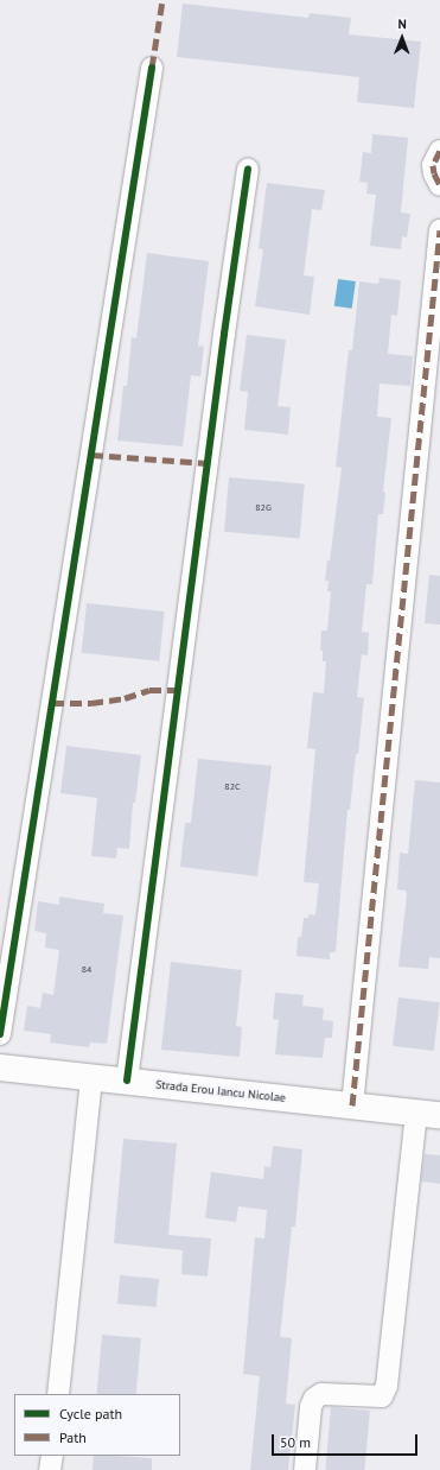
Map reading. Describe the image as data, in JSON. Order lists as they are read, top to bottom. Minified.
{"streets":{"street":["Strada Erou Iancu Nicolae"]},"house_numbers":["82G","82C","84"],"legend":["Cycle path","Path"],"scale_bar":"50 m","north":"top"}
